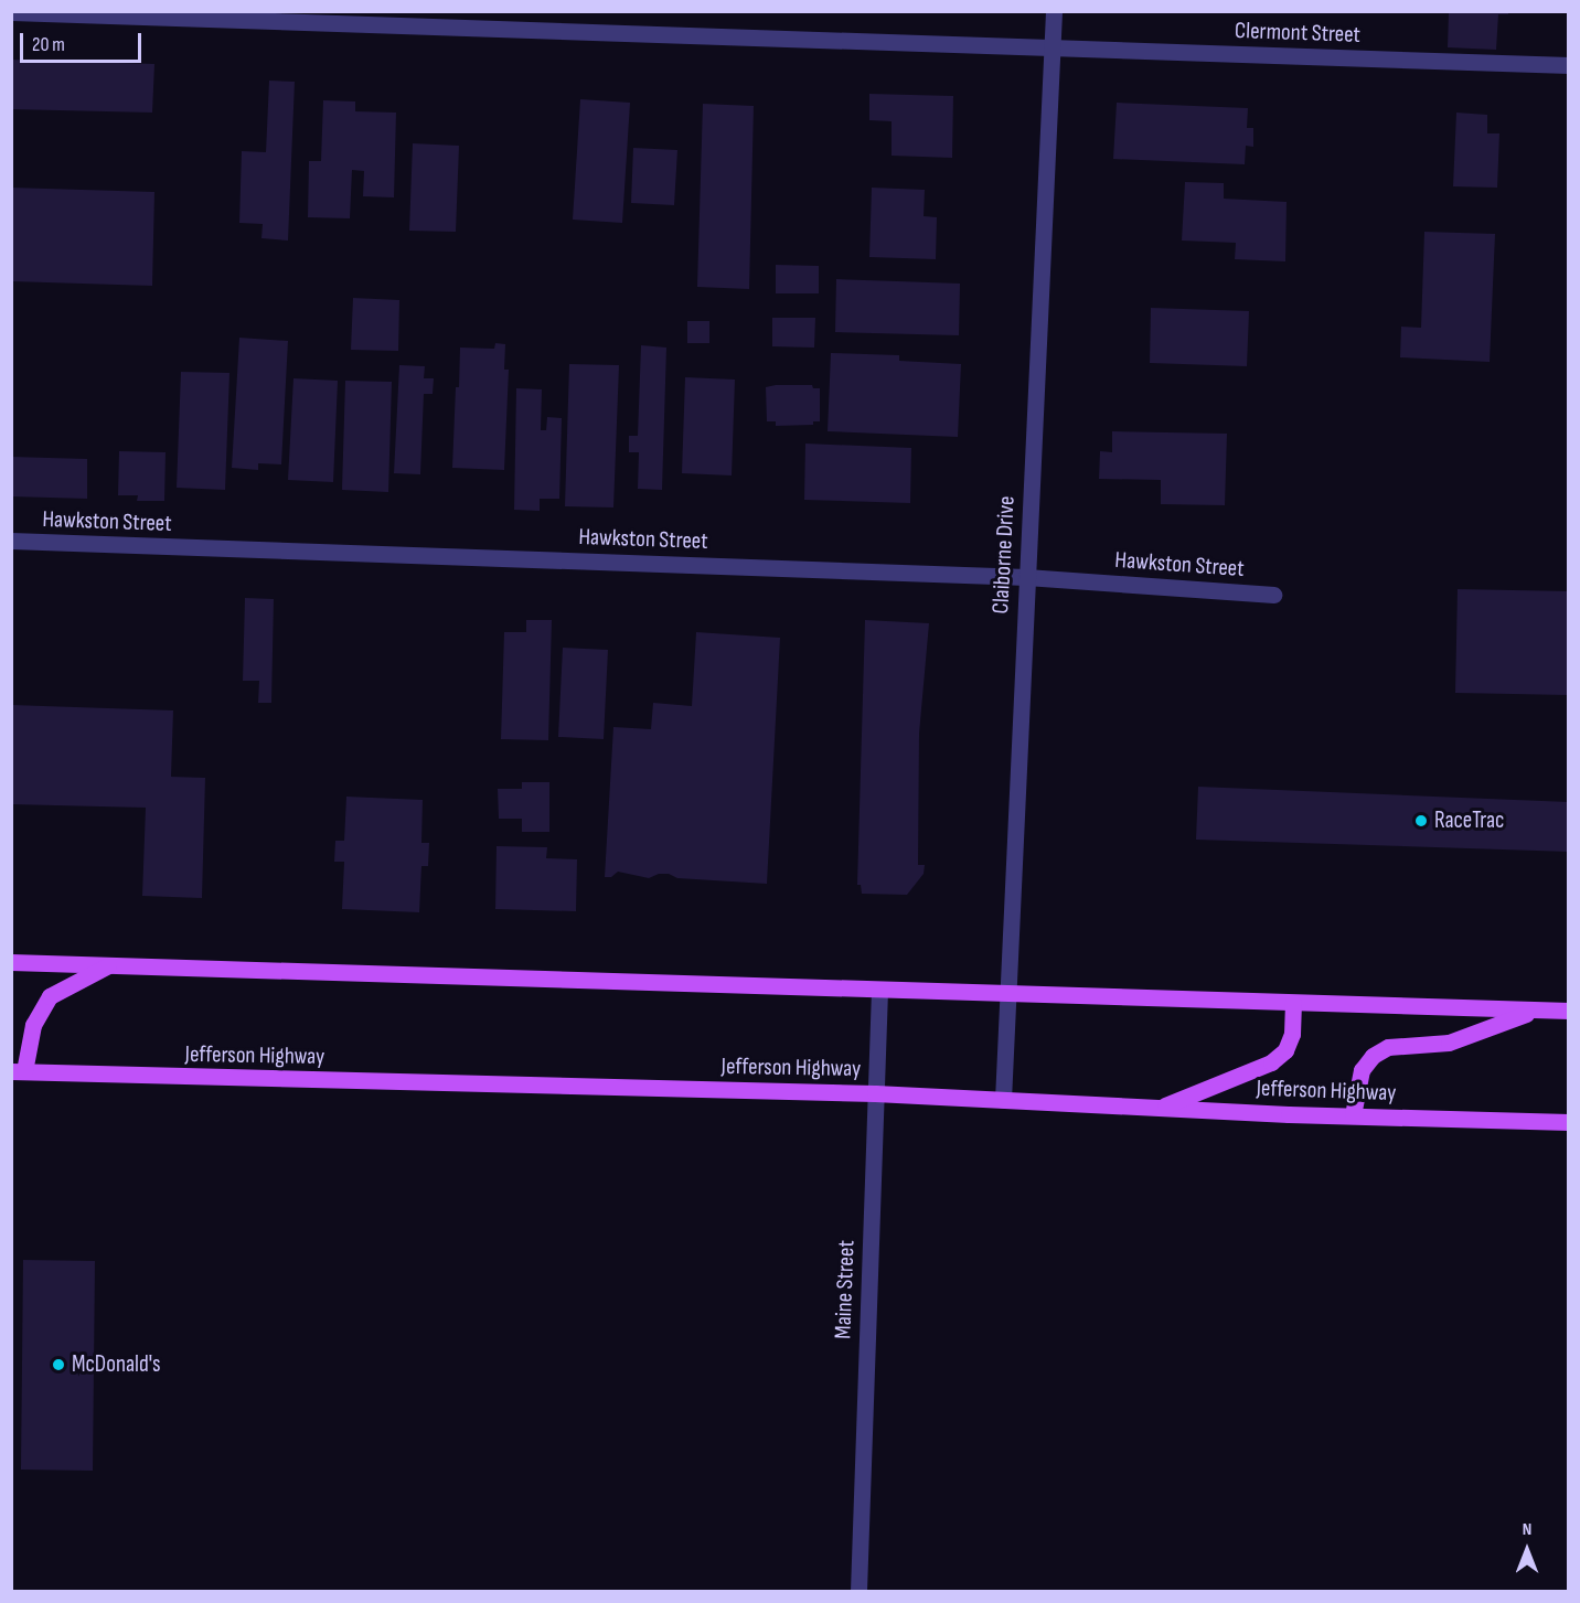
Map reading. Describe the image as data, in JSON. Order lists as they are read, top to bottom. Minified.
{"streets":{"main road":["Jefferson Highway"],"street":["Clermont Street","Hawkston Street","Claiborne Drive","Maine Street"]},"crossings":[["Clermont Street","Claiborne Drive"],["Hawkston Street","Claiborne Drive"],["Claiborne Drive","Jefferson Highway"],["Jefferson Highway","Maine Street"]],"places":["RaceTrac","McDonald's"],"scale_bar":"20 m","north":"top"}
